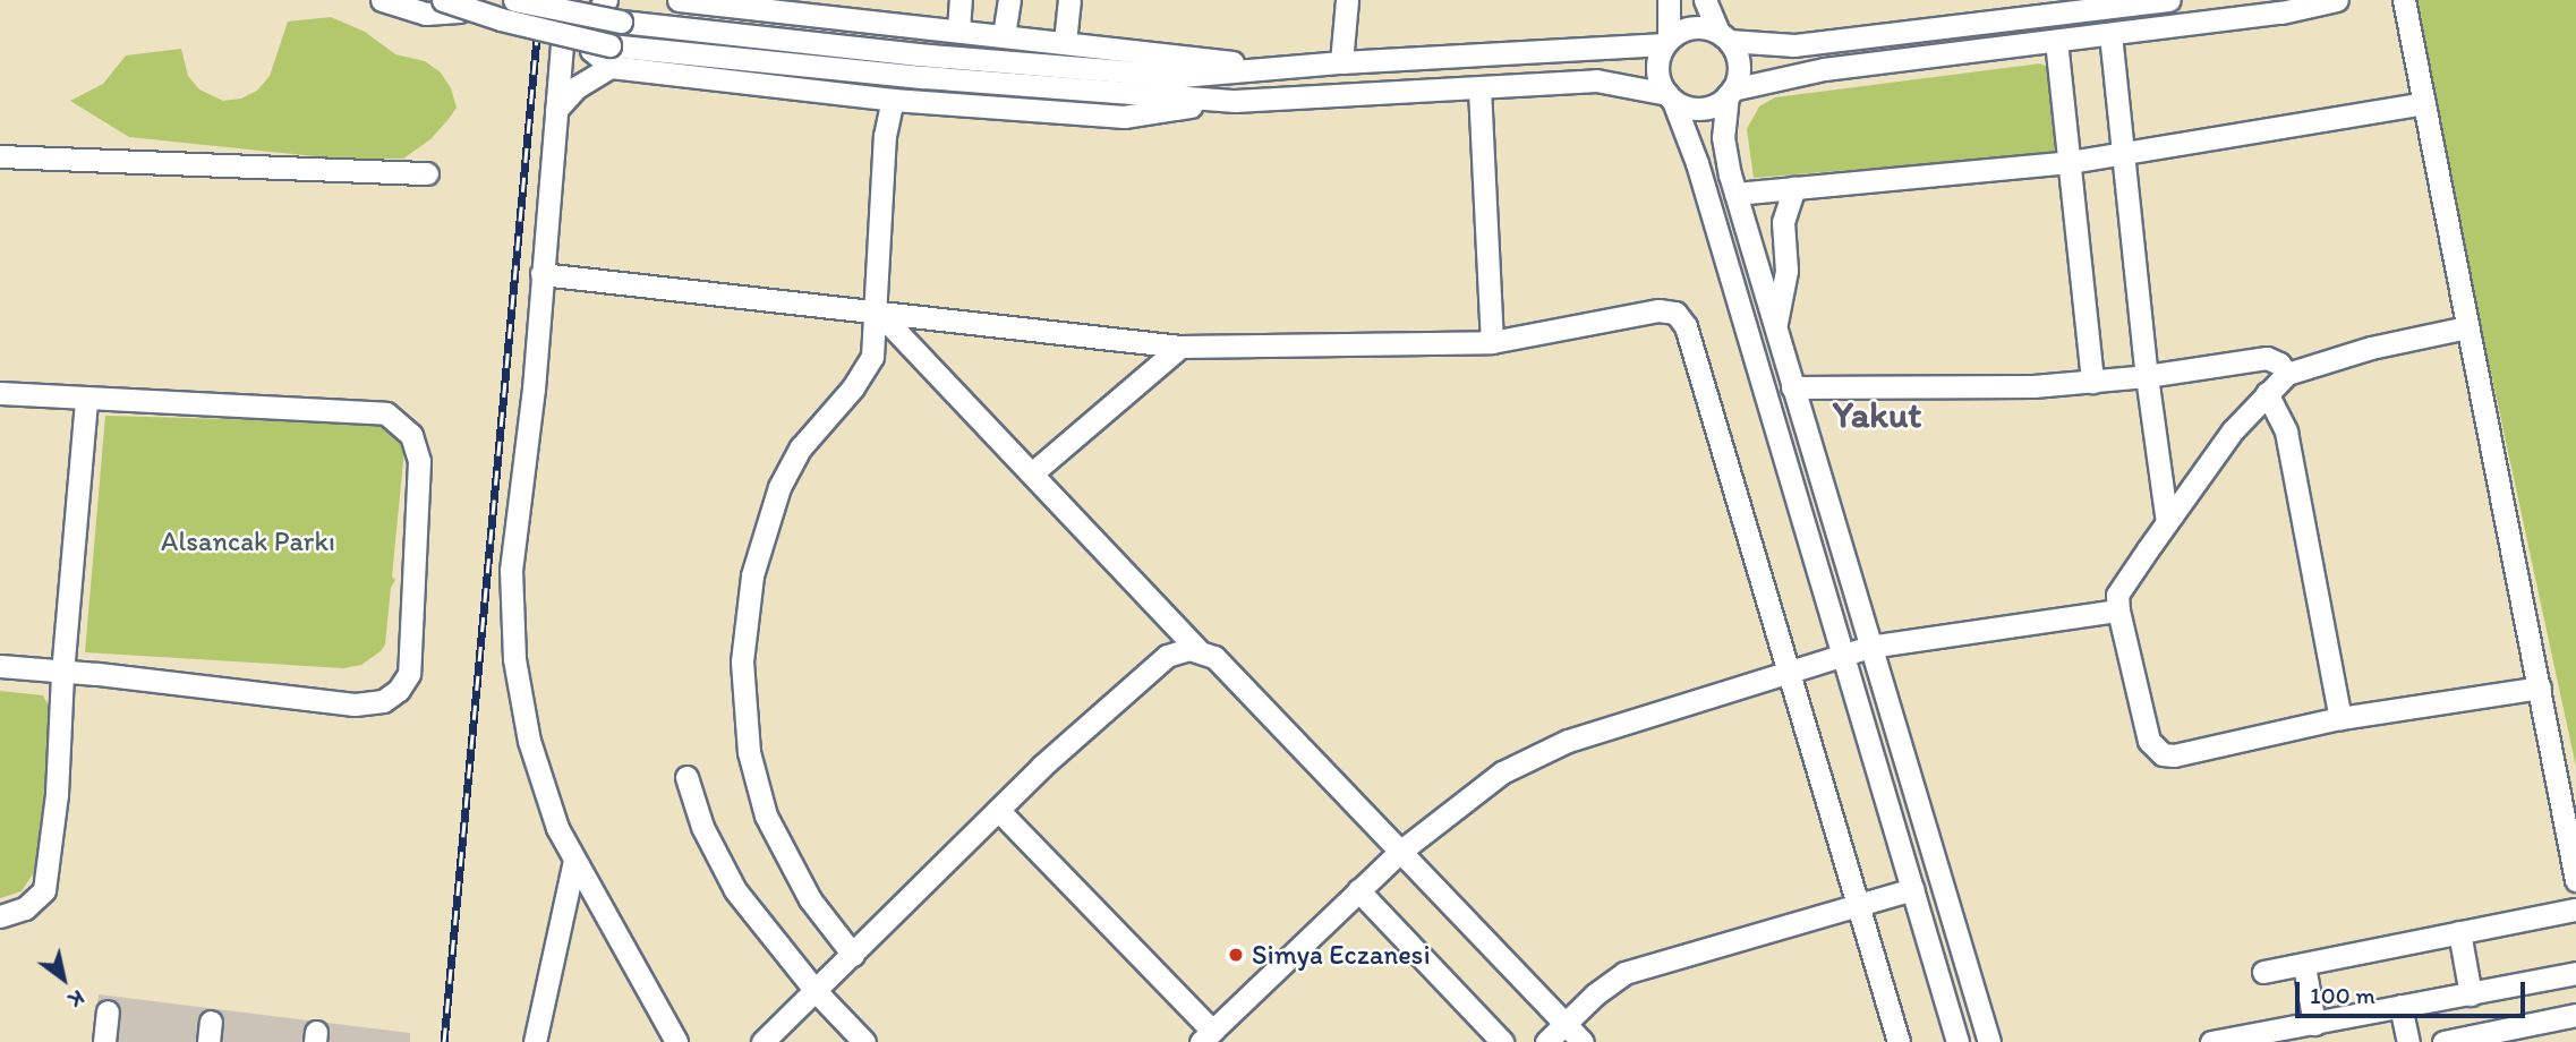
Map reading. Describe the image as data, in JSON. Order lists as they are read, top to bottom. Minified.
{"districts":["Yakut"],"parks":["Alsancak Parkı"],"places":["Simya Eczanesi"],"scale_bar":"100 m","north":"bottom right"}
